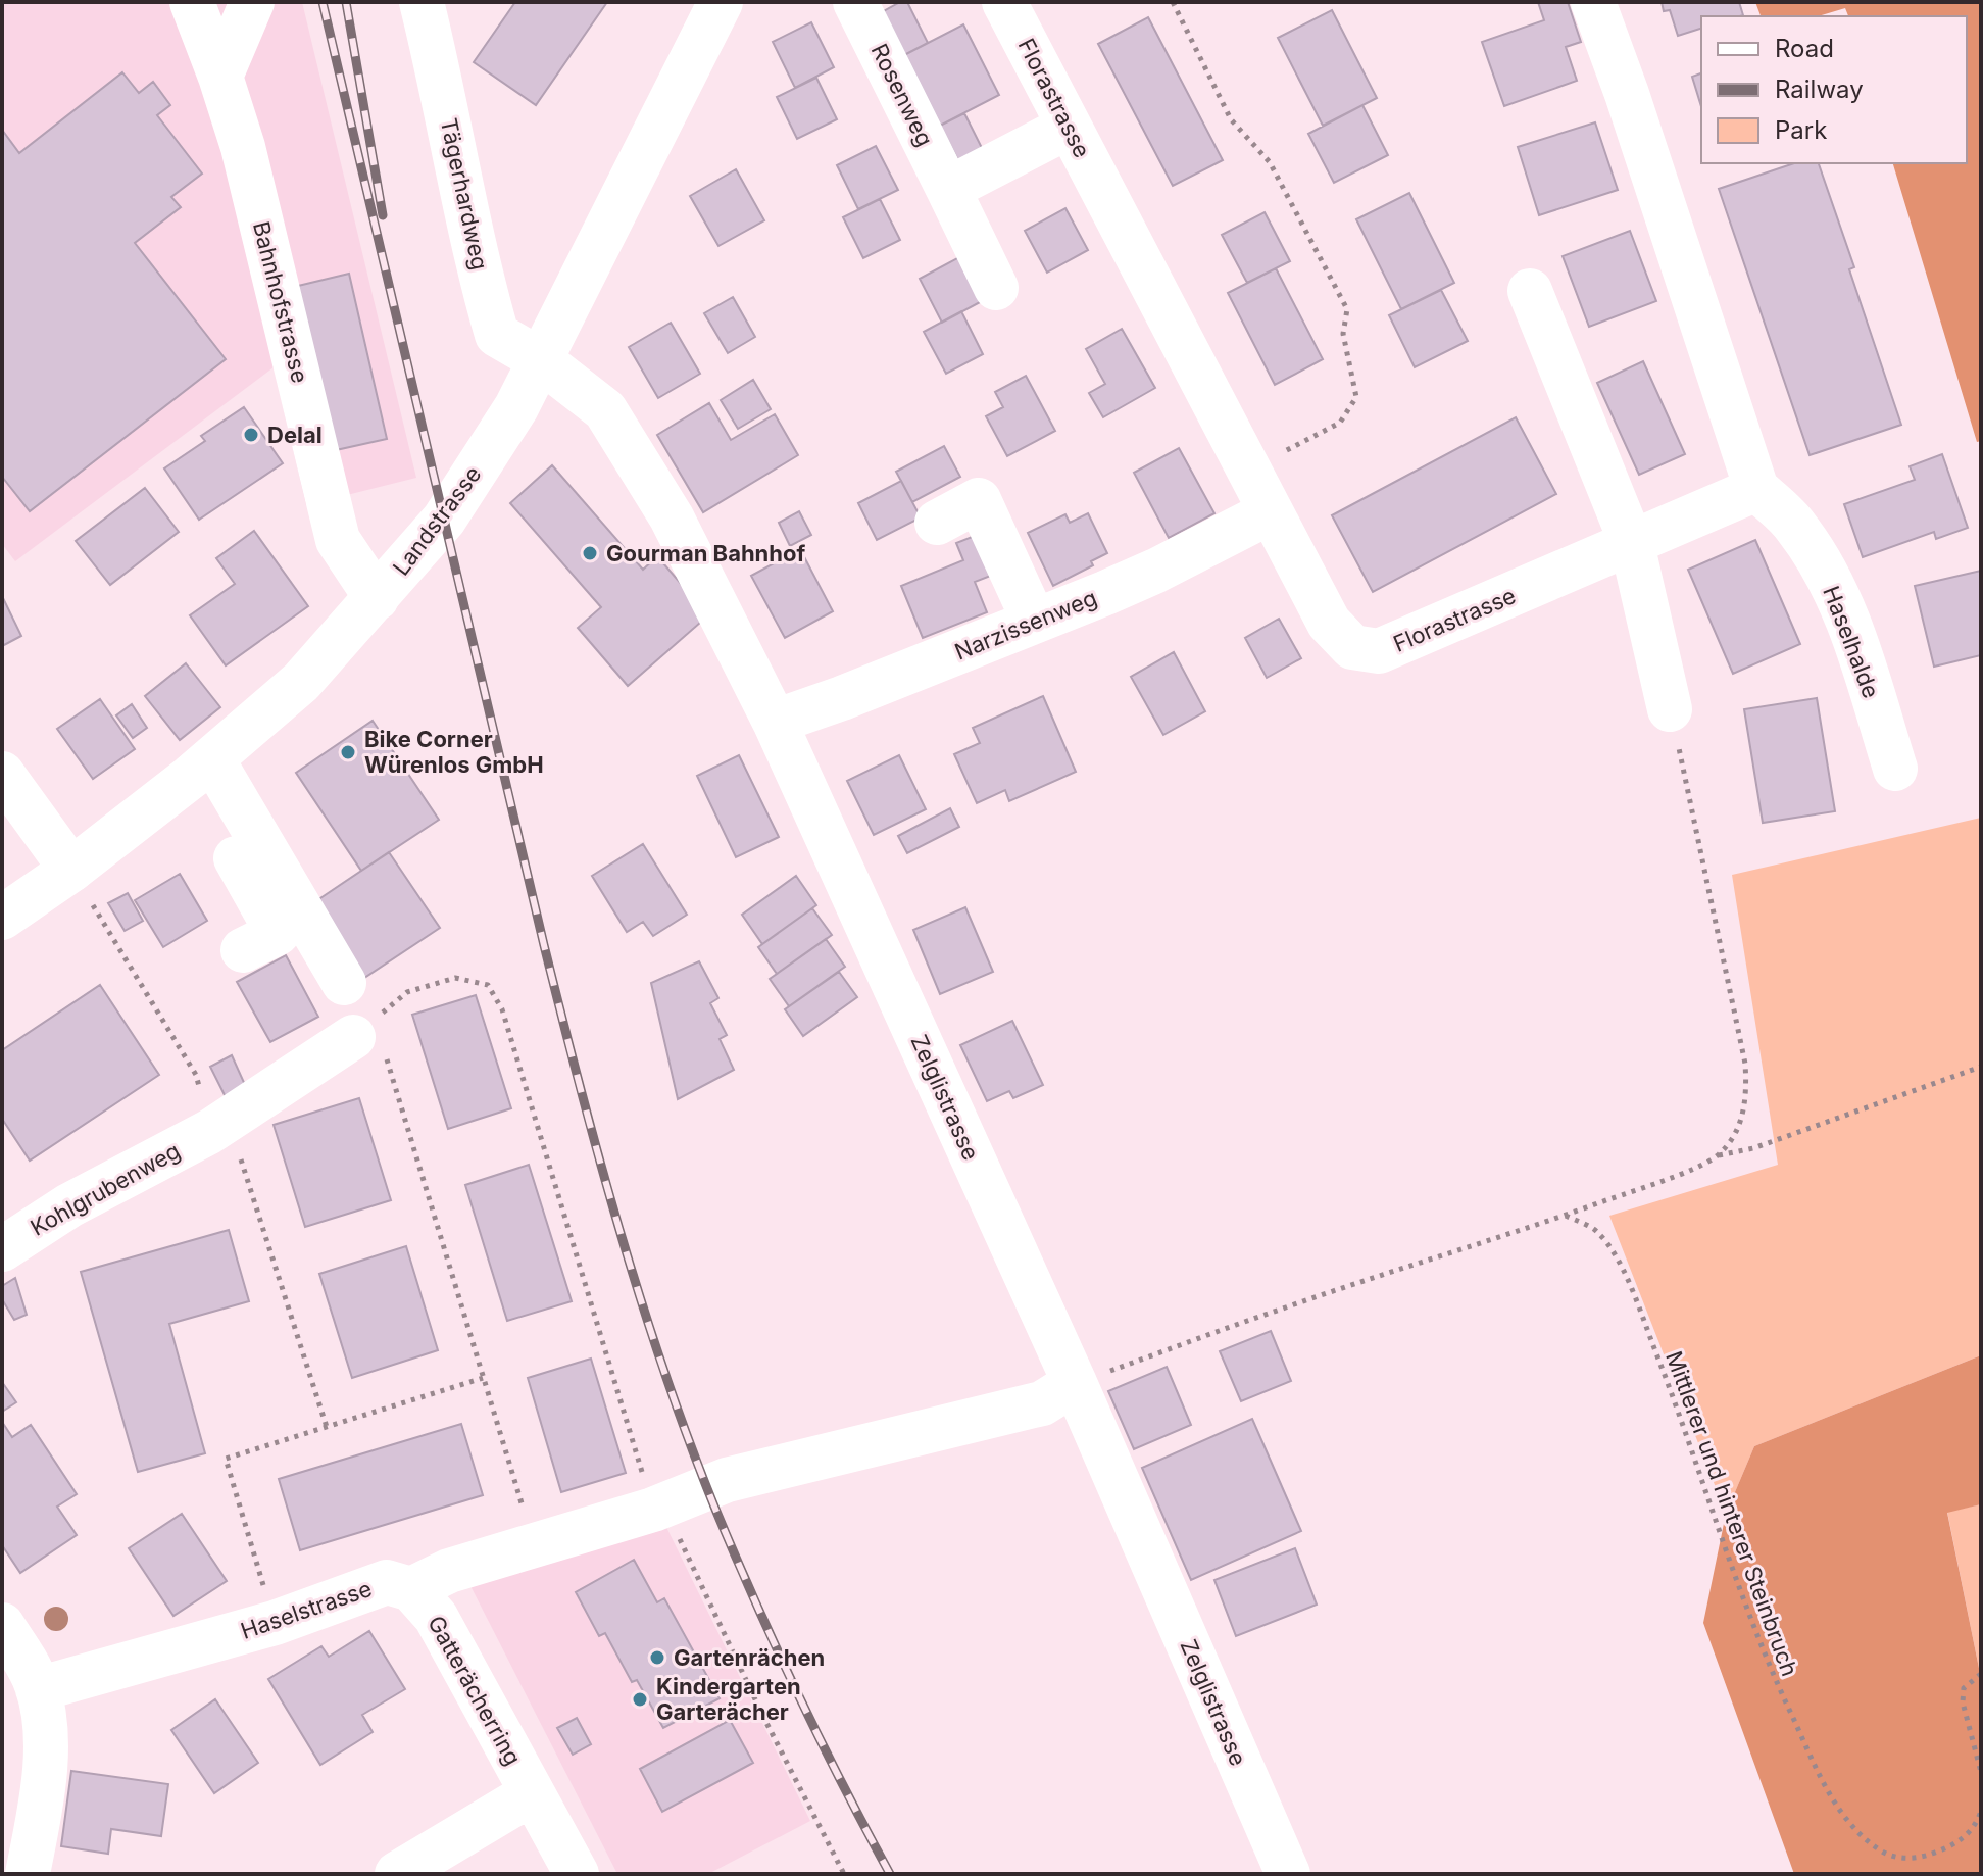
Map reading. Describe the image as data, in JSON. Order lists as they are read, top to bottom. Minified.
{"streets":{"street":["Rosenweg","Florastrasse","Tägerhardweg","Bahnhofstrasse","Landstrasse","Narzissenweg","Haselhalde","Zelglistrasse","Kohlgrubenweg","Haselstrasse","Gatterächerring"],"path":["Mittlerer und hinterer Steinbruch"]},"crossings":[["Florastrasse","Narzissenweg"],["Florastrasse","Haselhalde"],["Tägerhardweg","Landstrasse"],["Tägerhardweg","Zelglistrasse"],["Bahnhofstrasse","Landstrasse"],["Landstrasse","Zelglistrasse"],["Narzissenweg","Zelglistrasse"],["Zelglistrasse","Haselstrasse"],["Haselstrasse","Gatterächerring"]],"places":["Delal","Gourman Bahnhof","Bike Corner Würenlos GmbH","Gartenrächen","Kindergarten Garterächer"],"legend":["Road","Railway","Park"]}
